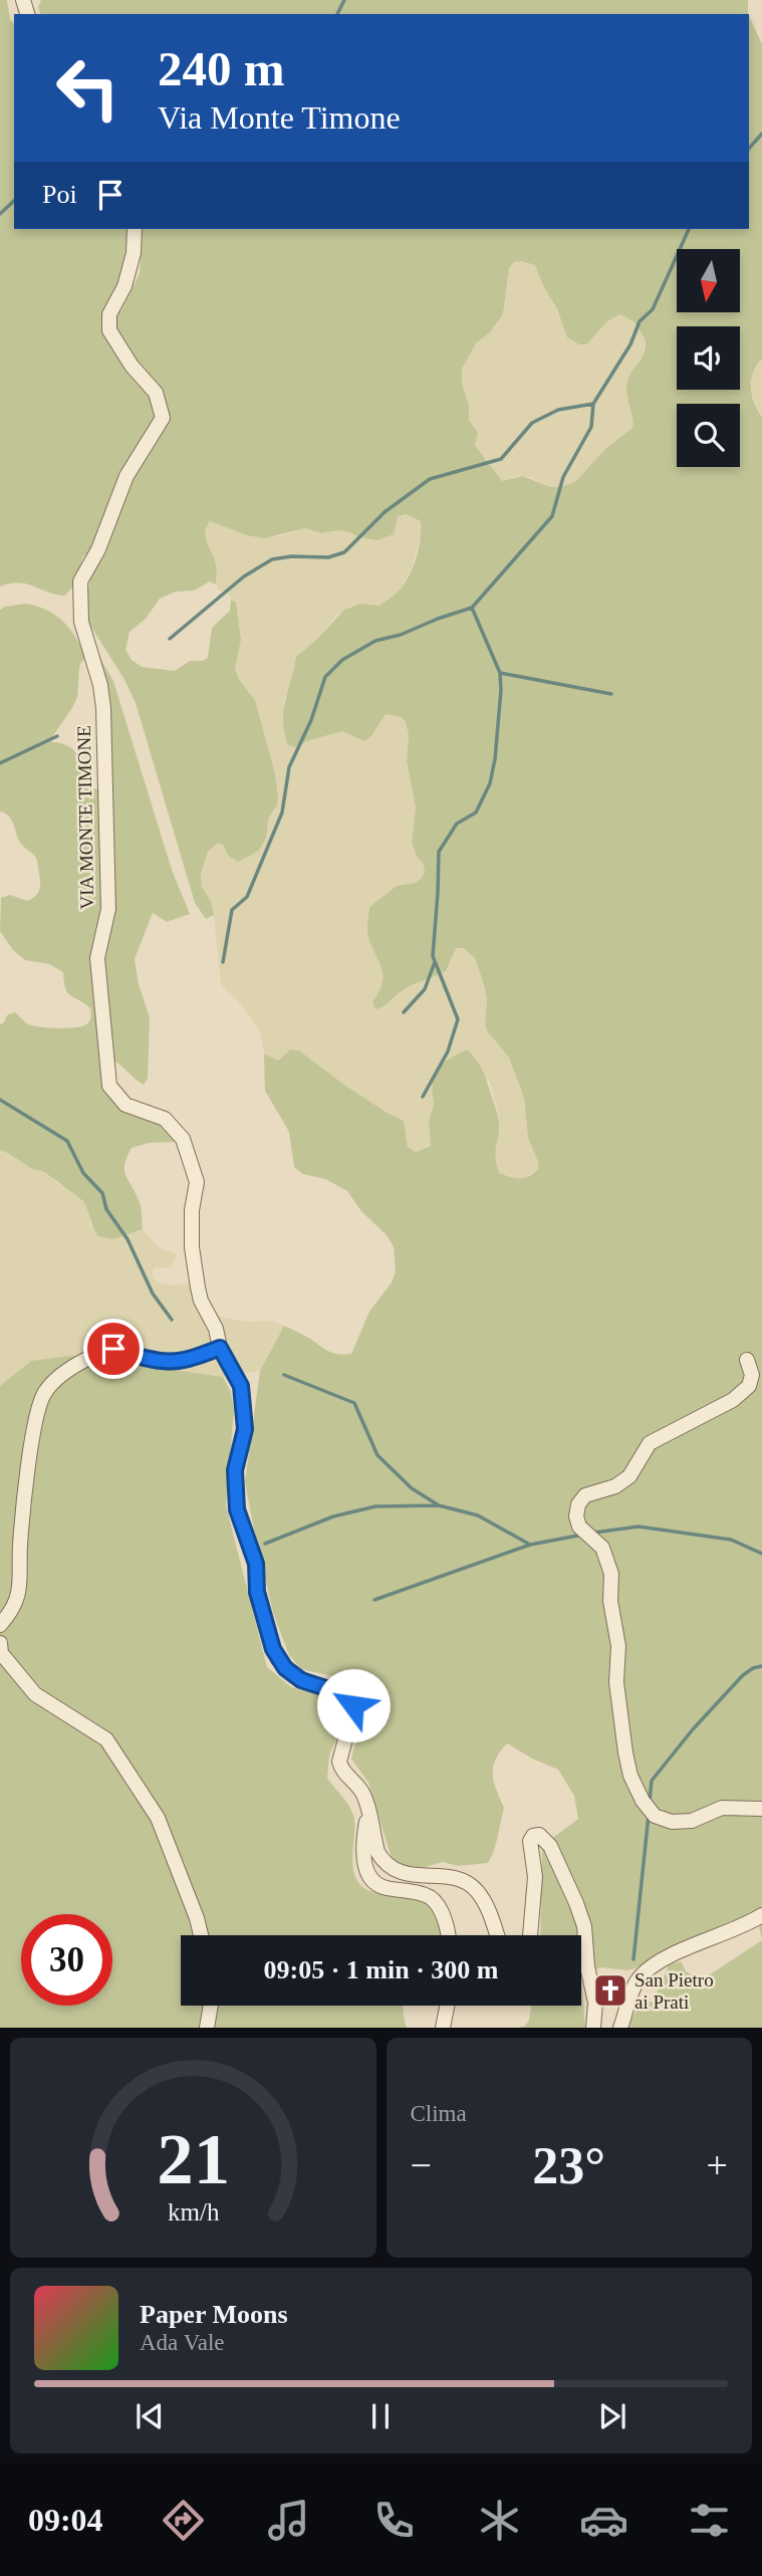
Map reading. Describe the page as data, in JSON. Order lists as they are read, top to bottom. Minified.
{"streets":{"street":["VIA MONTE TIMONE"]},"places":{"church":["San Pietro ai Prati"]},"north":"bottom","page":{"turn":["240 m","Via Monte Timone"],"then":"Poi","limit":"30","trip":"09:05 · 1 min · 300 m","tile":"Clima","heat":["−","23°","+"],"song":["Paper Moons","Ada Vale"],"tabs":"09:04","gauge":["21","km/h"]}}
